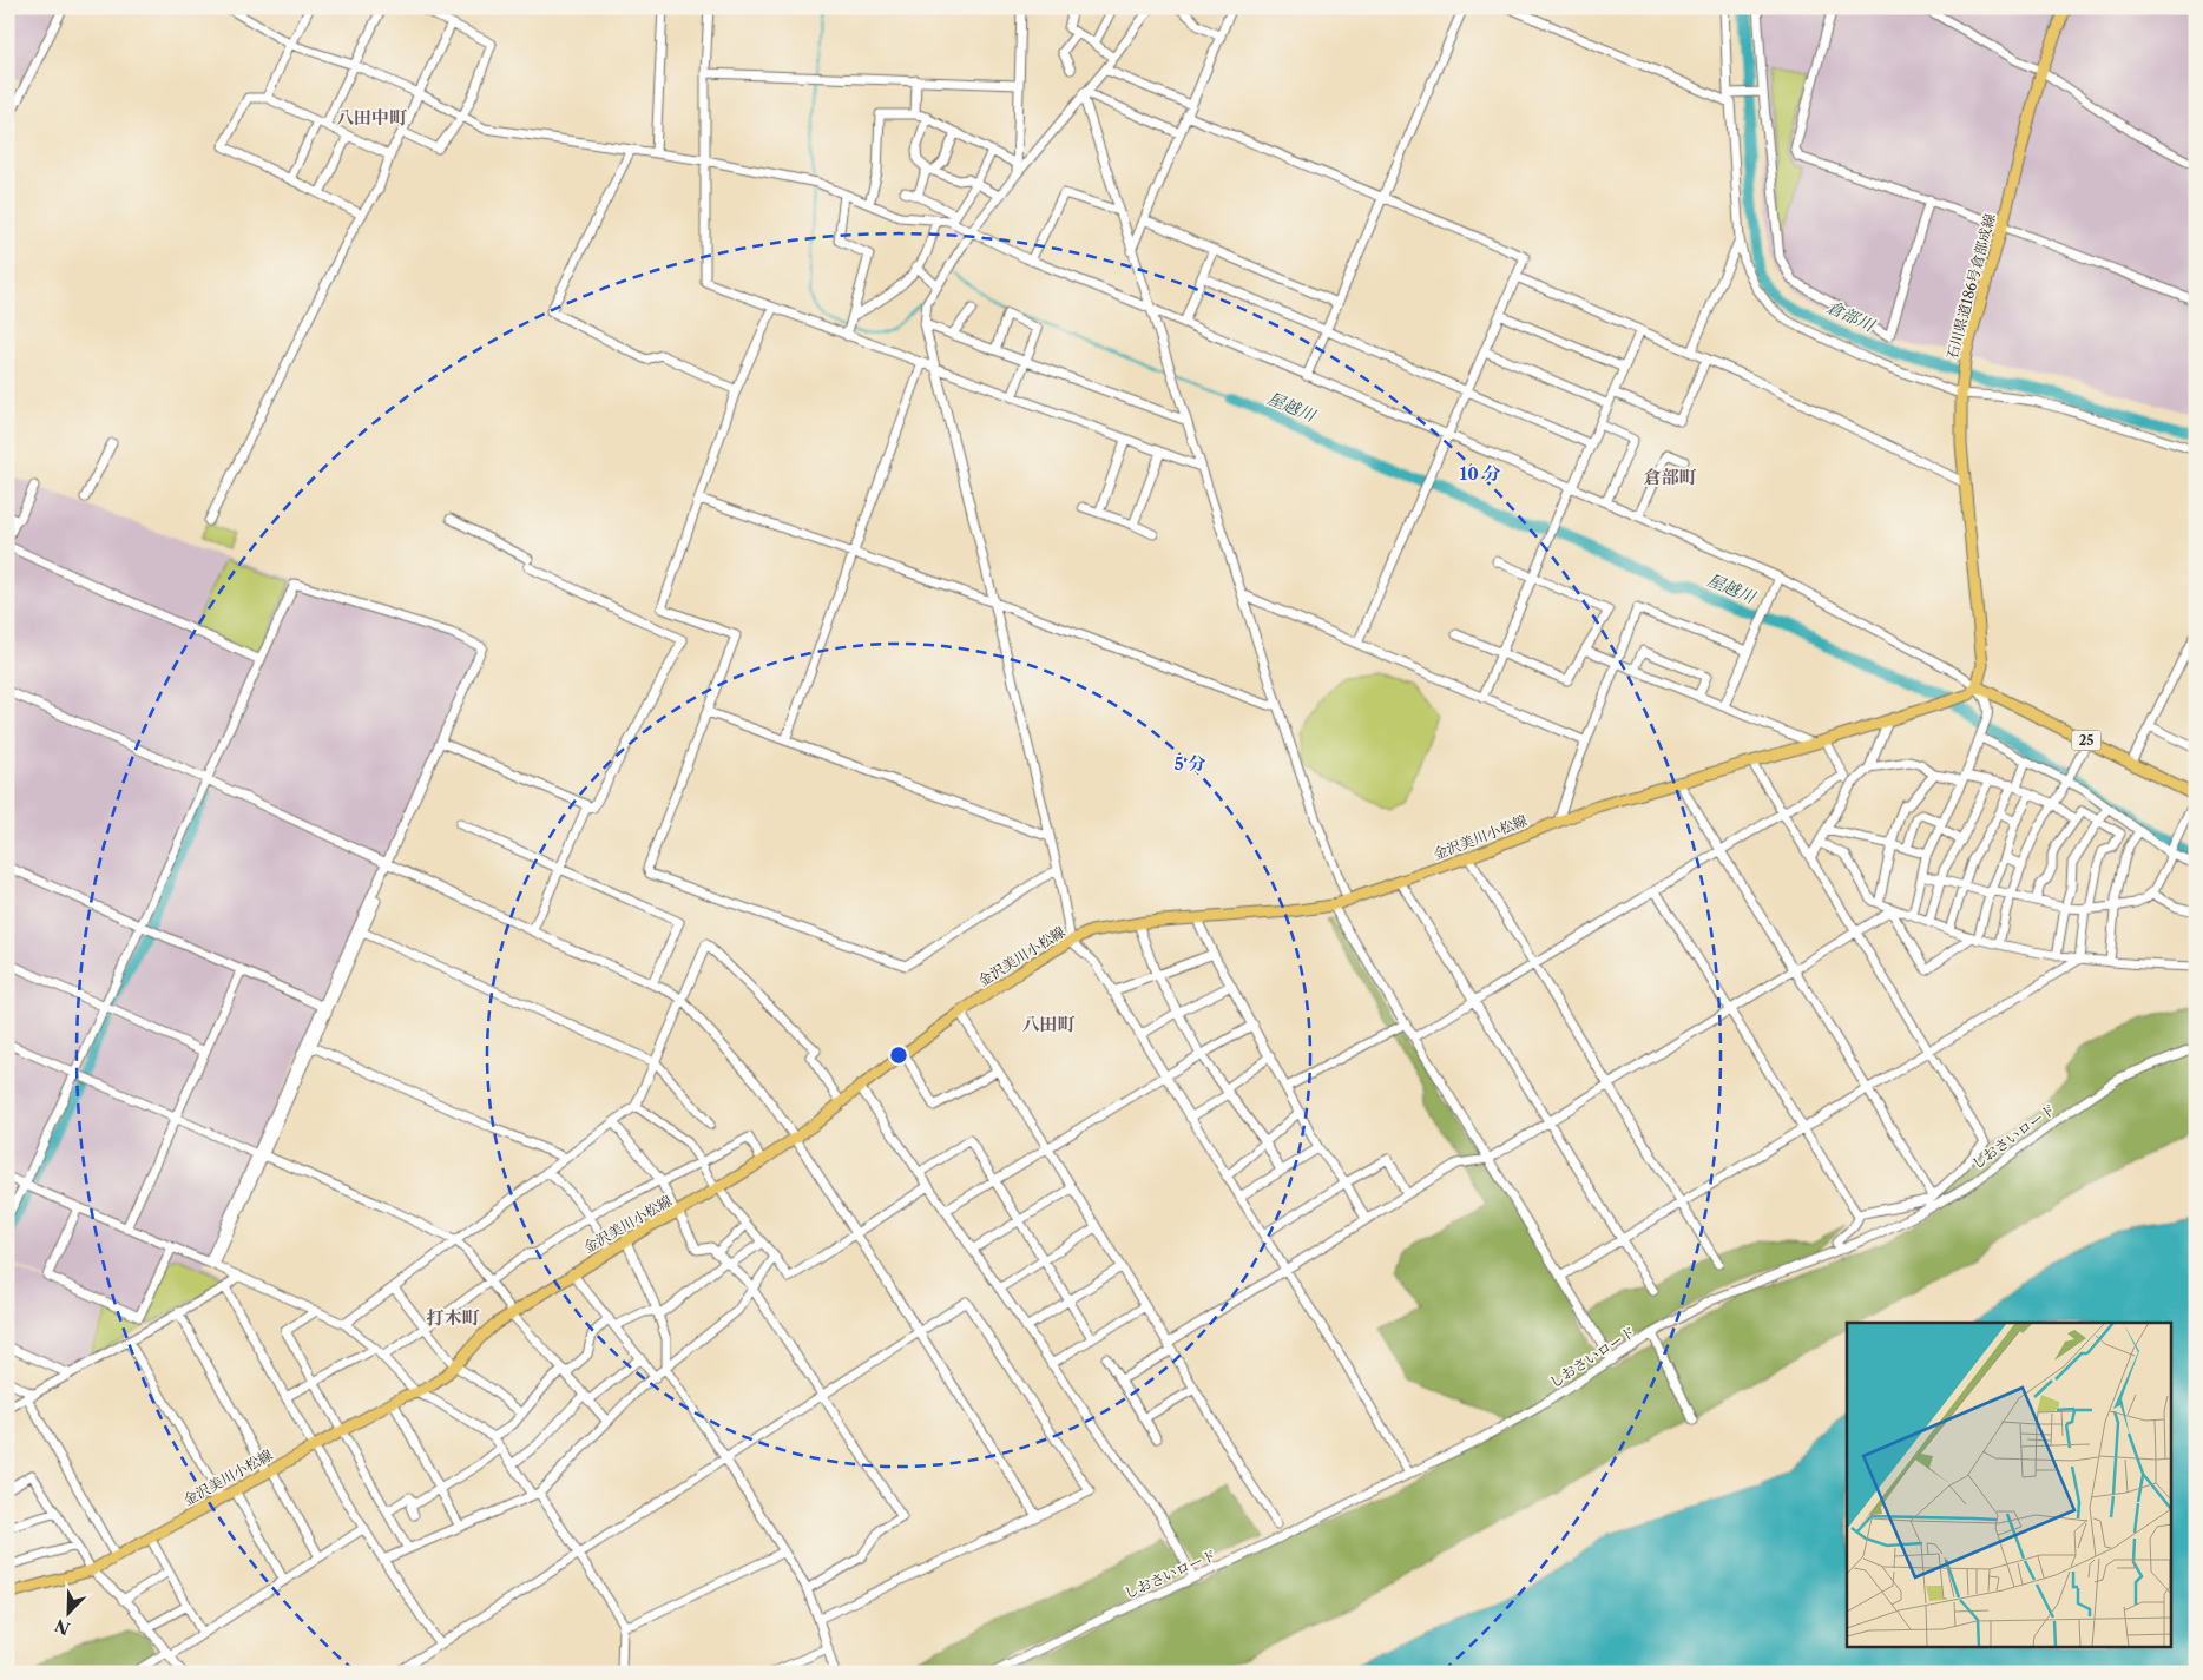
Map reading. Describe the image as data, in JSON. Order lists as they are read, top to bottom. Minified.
{"streets":{"main road":["石川県道186号倉部成線","25","金沢美川小松線"],"street":["しおさいロード"]},"crossings":[["石川県道186号倉部成線","25"],["石川県道186号倉部成線","金沢美川小松線"],["25","金沢美川小松線"]],"districts":["八田中町","倉部町","八田町","打木町"],"water":["倉部川","屋越川"],"north":"bottom left","rings":["10 分","5 分"]}
